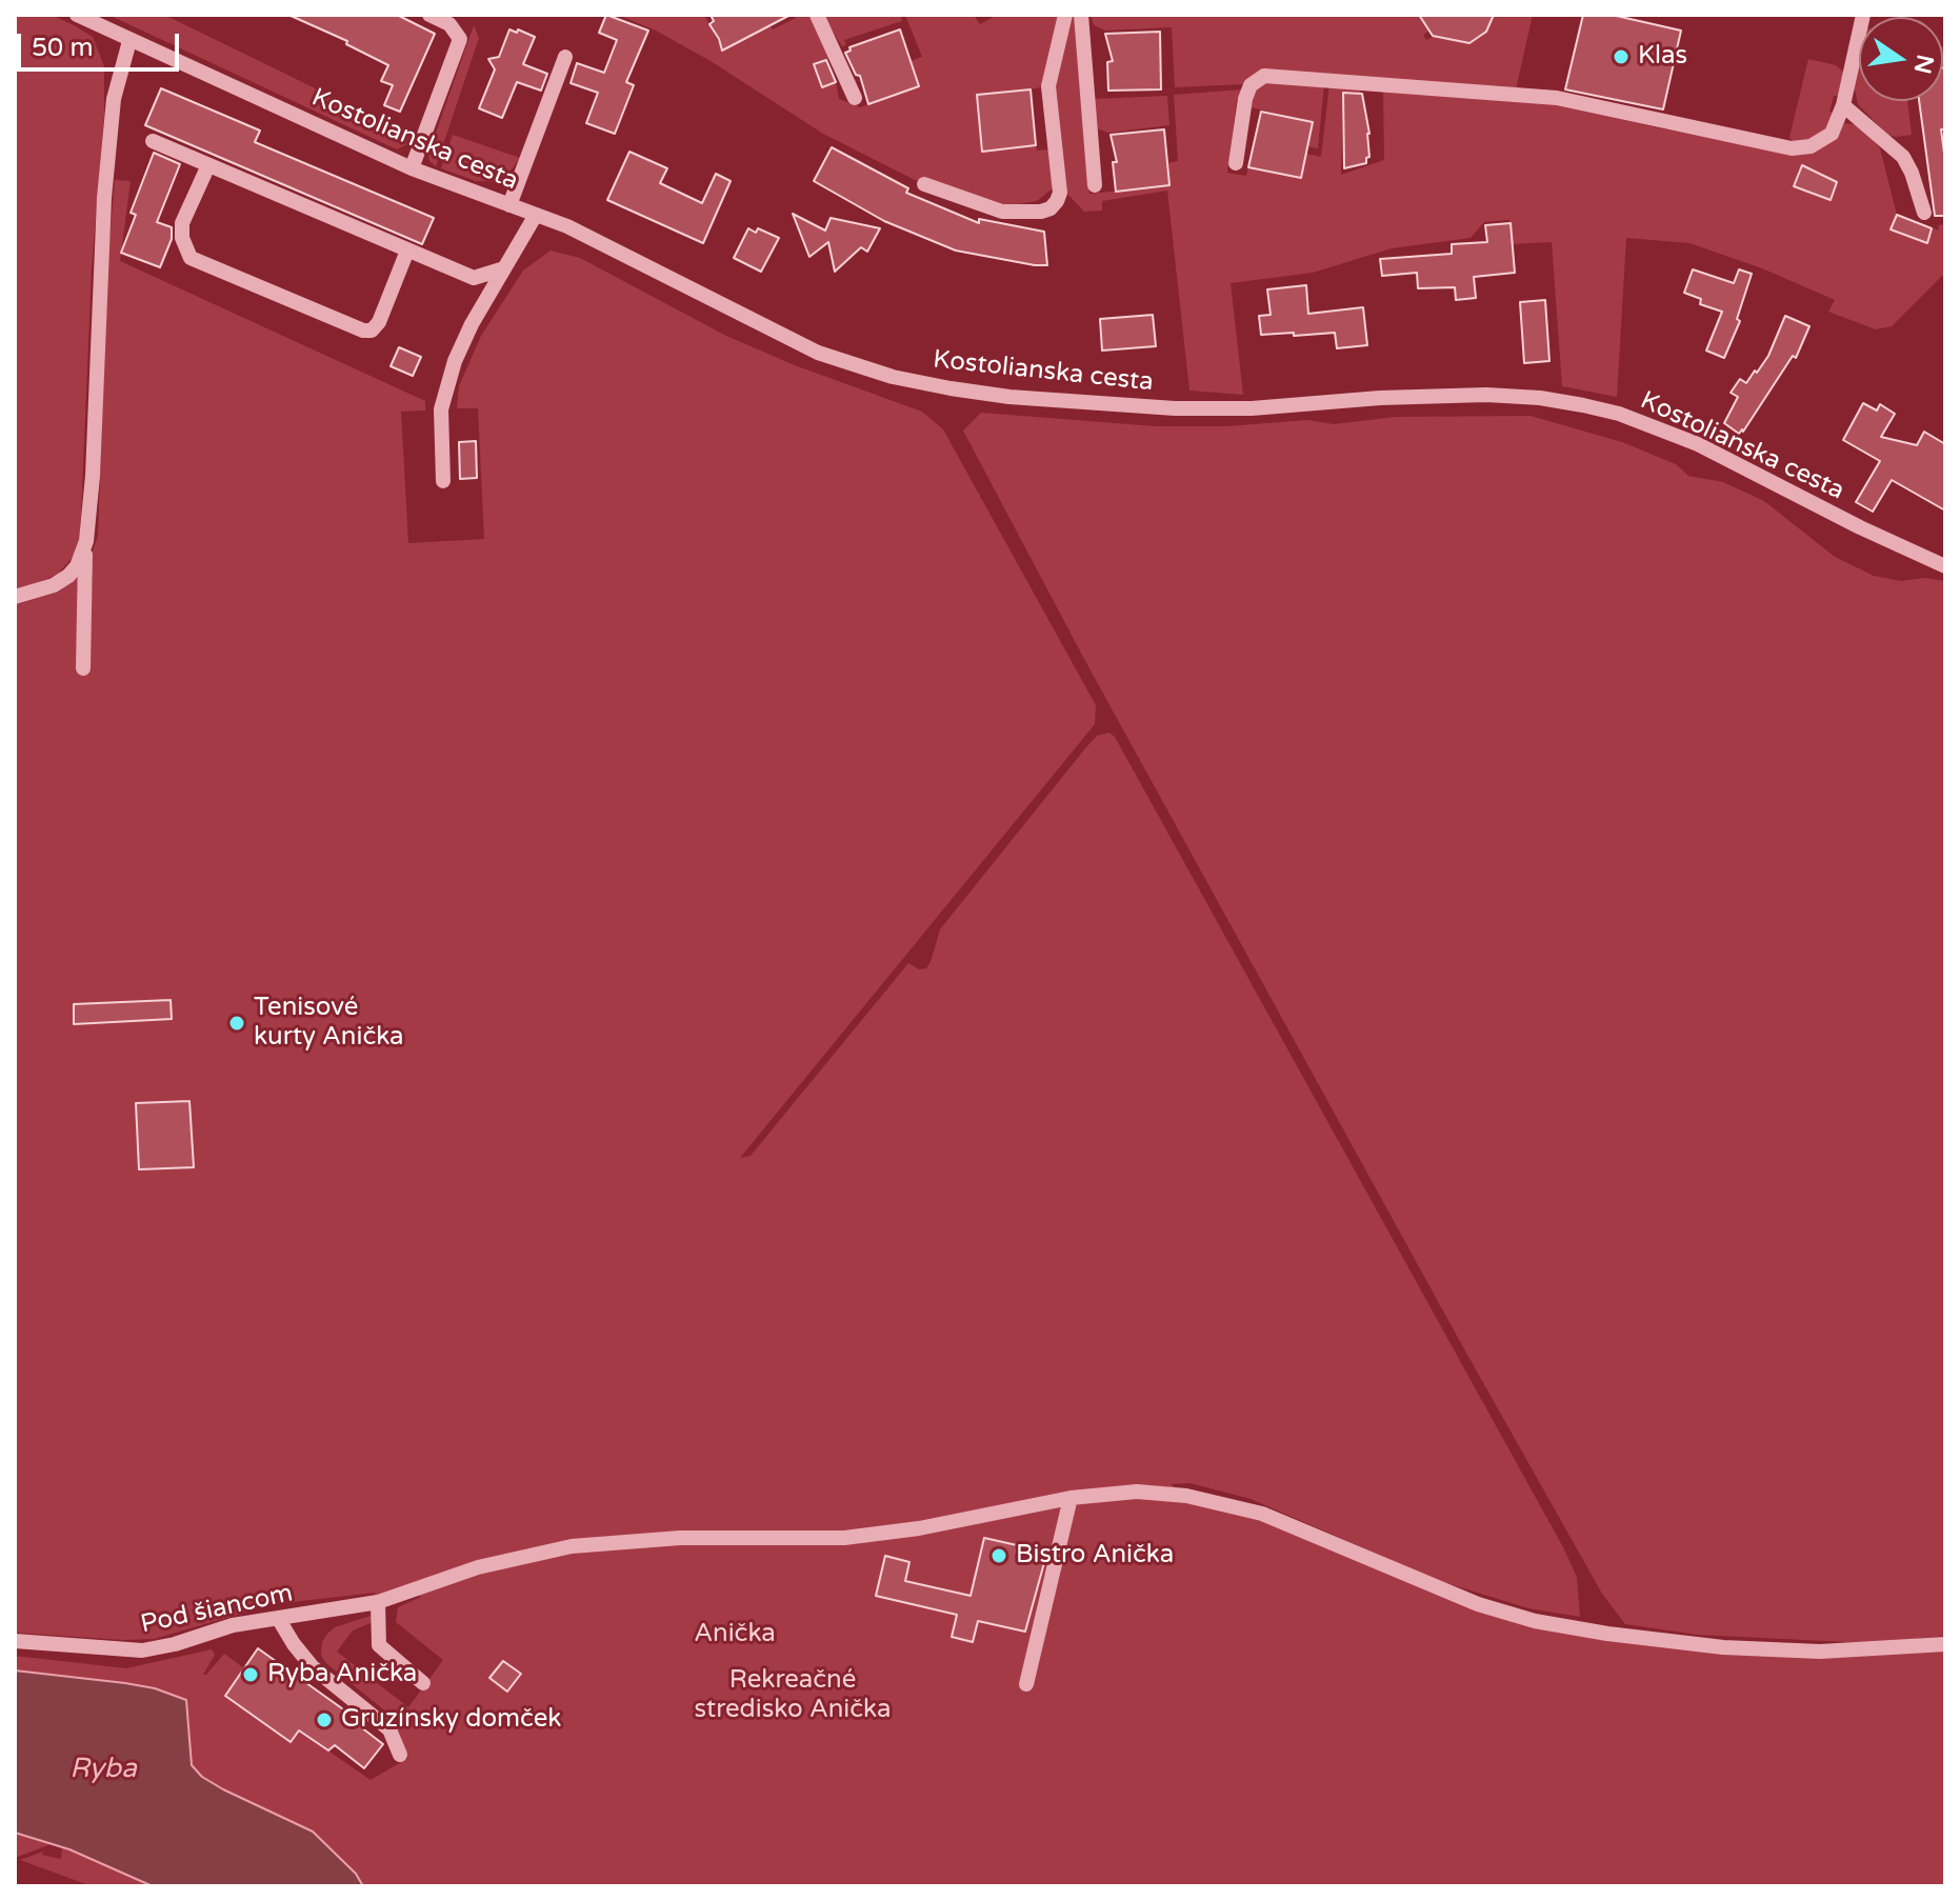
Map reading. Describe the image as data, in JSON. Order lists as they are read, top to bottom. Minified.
{"streets":{"street":["Kostolianska cesta","Pod šiancom"]},"water":["Ryba"],"parks":["Anička","Rekreačné stredisko Anička"],"places":["Klas","Tenisové kurty Anička","Bistro Anička","Ryba Anička","Gruzínsky domček"],"scale_bar":"50 m","north":"right"}
